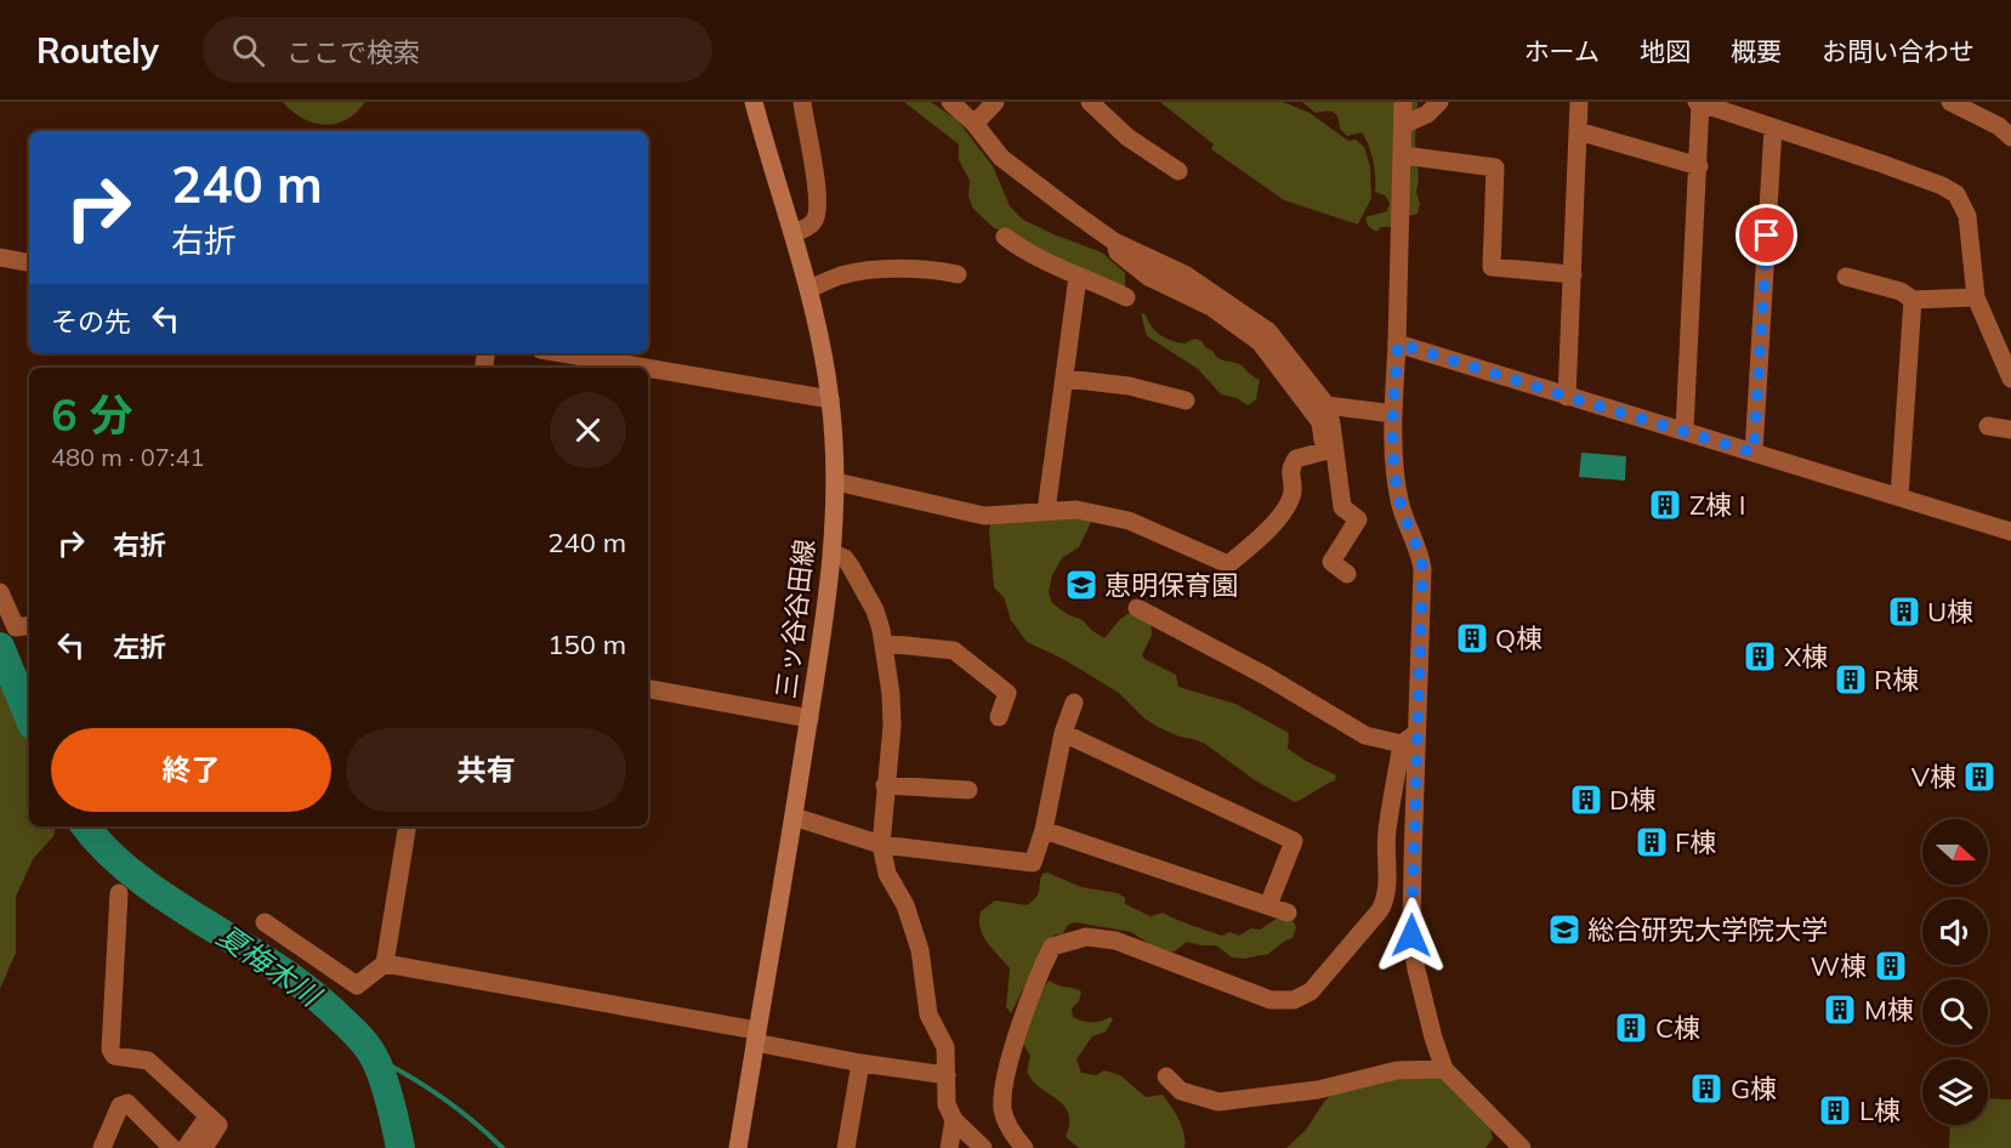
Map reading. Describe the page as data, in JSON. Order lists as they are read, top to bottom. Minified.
{"streets":{"main road":["三ッ谷谷田線"]},"water":["夏梅木川"],"places":{"building":["Z棟 I","U棟","Q棟","X棟","R棟","V棟","D棟","F棟","W棟","M棟","C棟","G棟","L棟"],"school or university":["恵明保育園","総合研究大学院大学"]},"north":"right","page":{"header":"Routely","search":"ここで検索","nav":["ホーム","地図","概要","お問い合わせ"],"turn":["240 m","右折"],"then":"その先","heading":["6 分","480 m · 07:41"],"list":[{"name":"右折","value":"240 m"},{"name":"左折","value":"150 m"}],"buttons":["終了","共有"]}}
